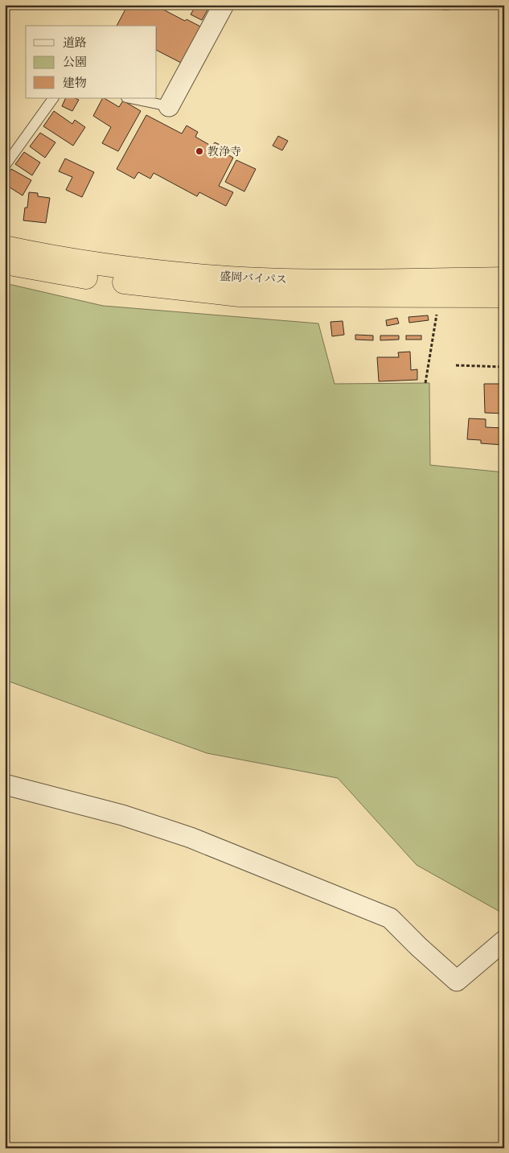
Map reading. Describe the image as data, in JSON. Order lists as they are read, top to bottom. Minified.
{"streets":{"highway":["盛岡バイパス"]},"places":["教浄寺"],"legend":["道路","公園","建物"]}
